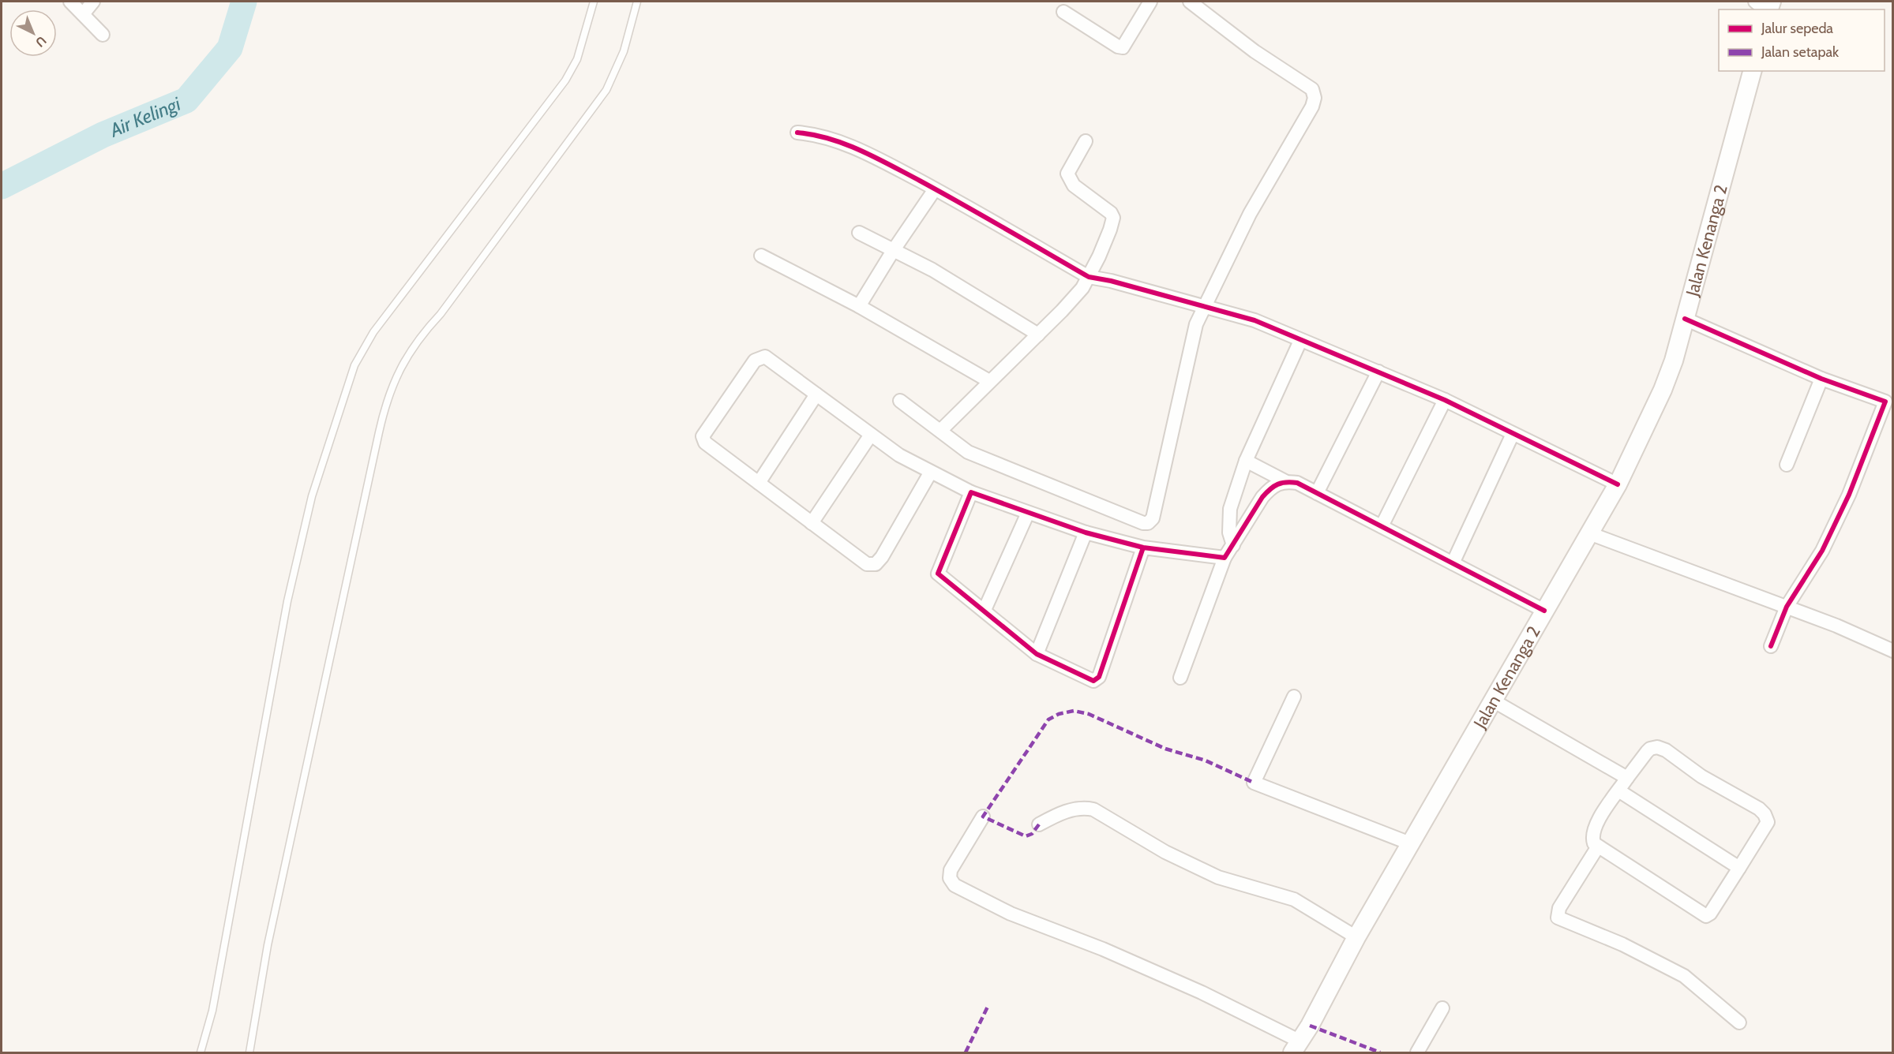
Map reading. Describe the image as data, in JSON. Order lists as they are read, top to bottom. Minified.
{"streets":{"main road":["Jalan Kenanga 2"]},"water":["Air Kelingi"],"legend":["Jalur sepeda","Jalan setapak"],"north":"bottom right"}
